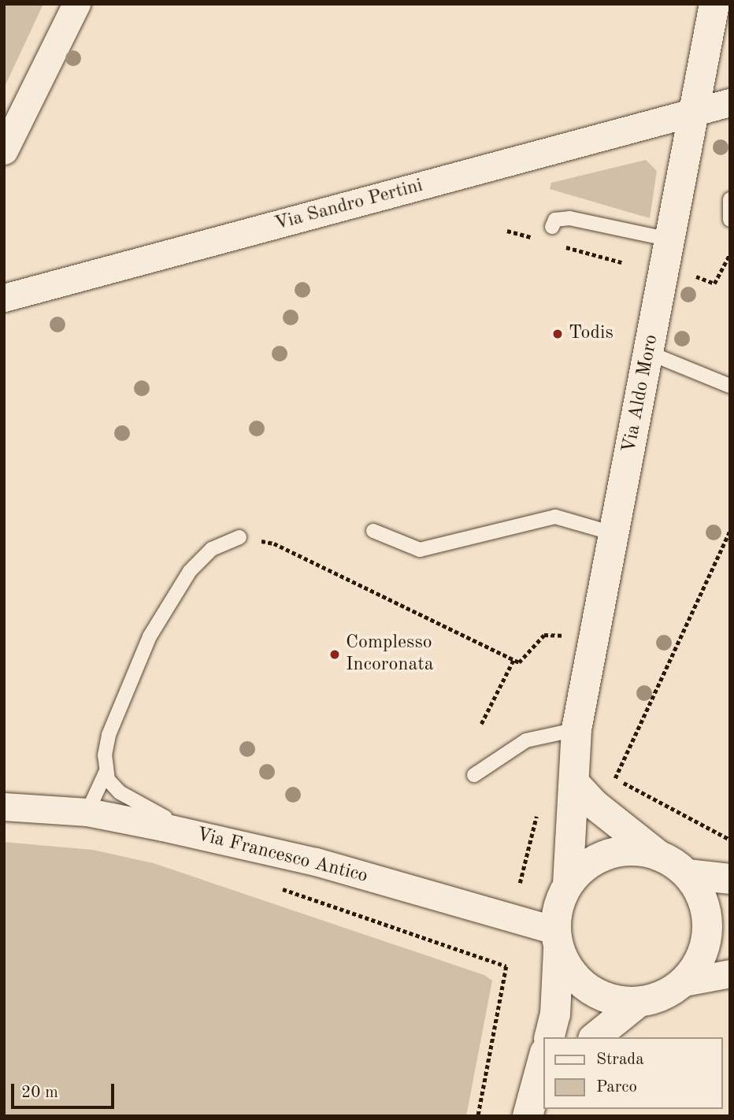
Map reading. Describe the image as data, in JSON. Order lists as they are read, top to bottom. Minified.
{"streets":{"main road":["Via Aldo Moro"],"street":["Via Sandro Pertini","Via Francesco Antico"]},"crossings":[["Via Sandro Pertini","Via Aldo Moro"],["Via Aldo Moro","Via Francesco Antico"]],"places":["Todis","Complesso Incoronata"],"legend":["Strada","Parco"],"scale_bar":"20 m"}
